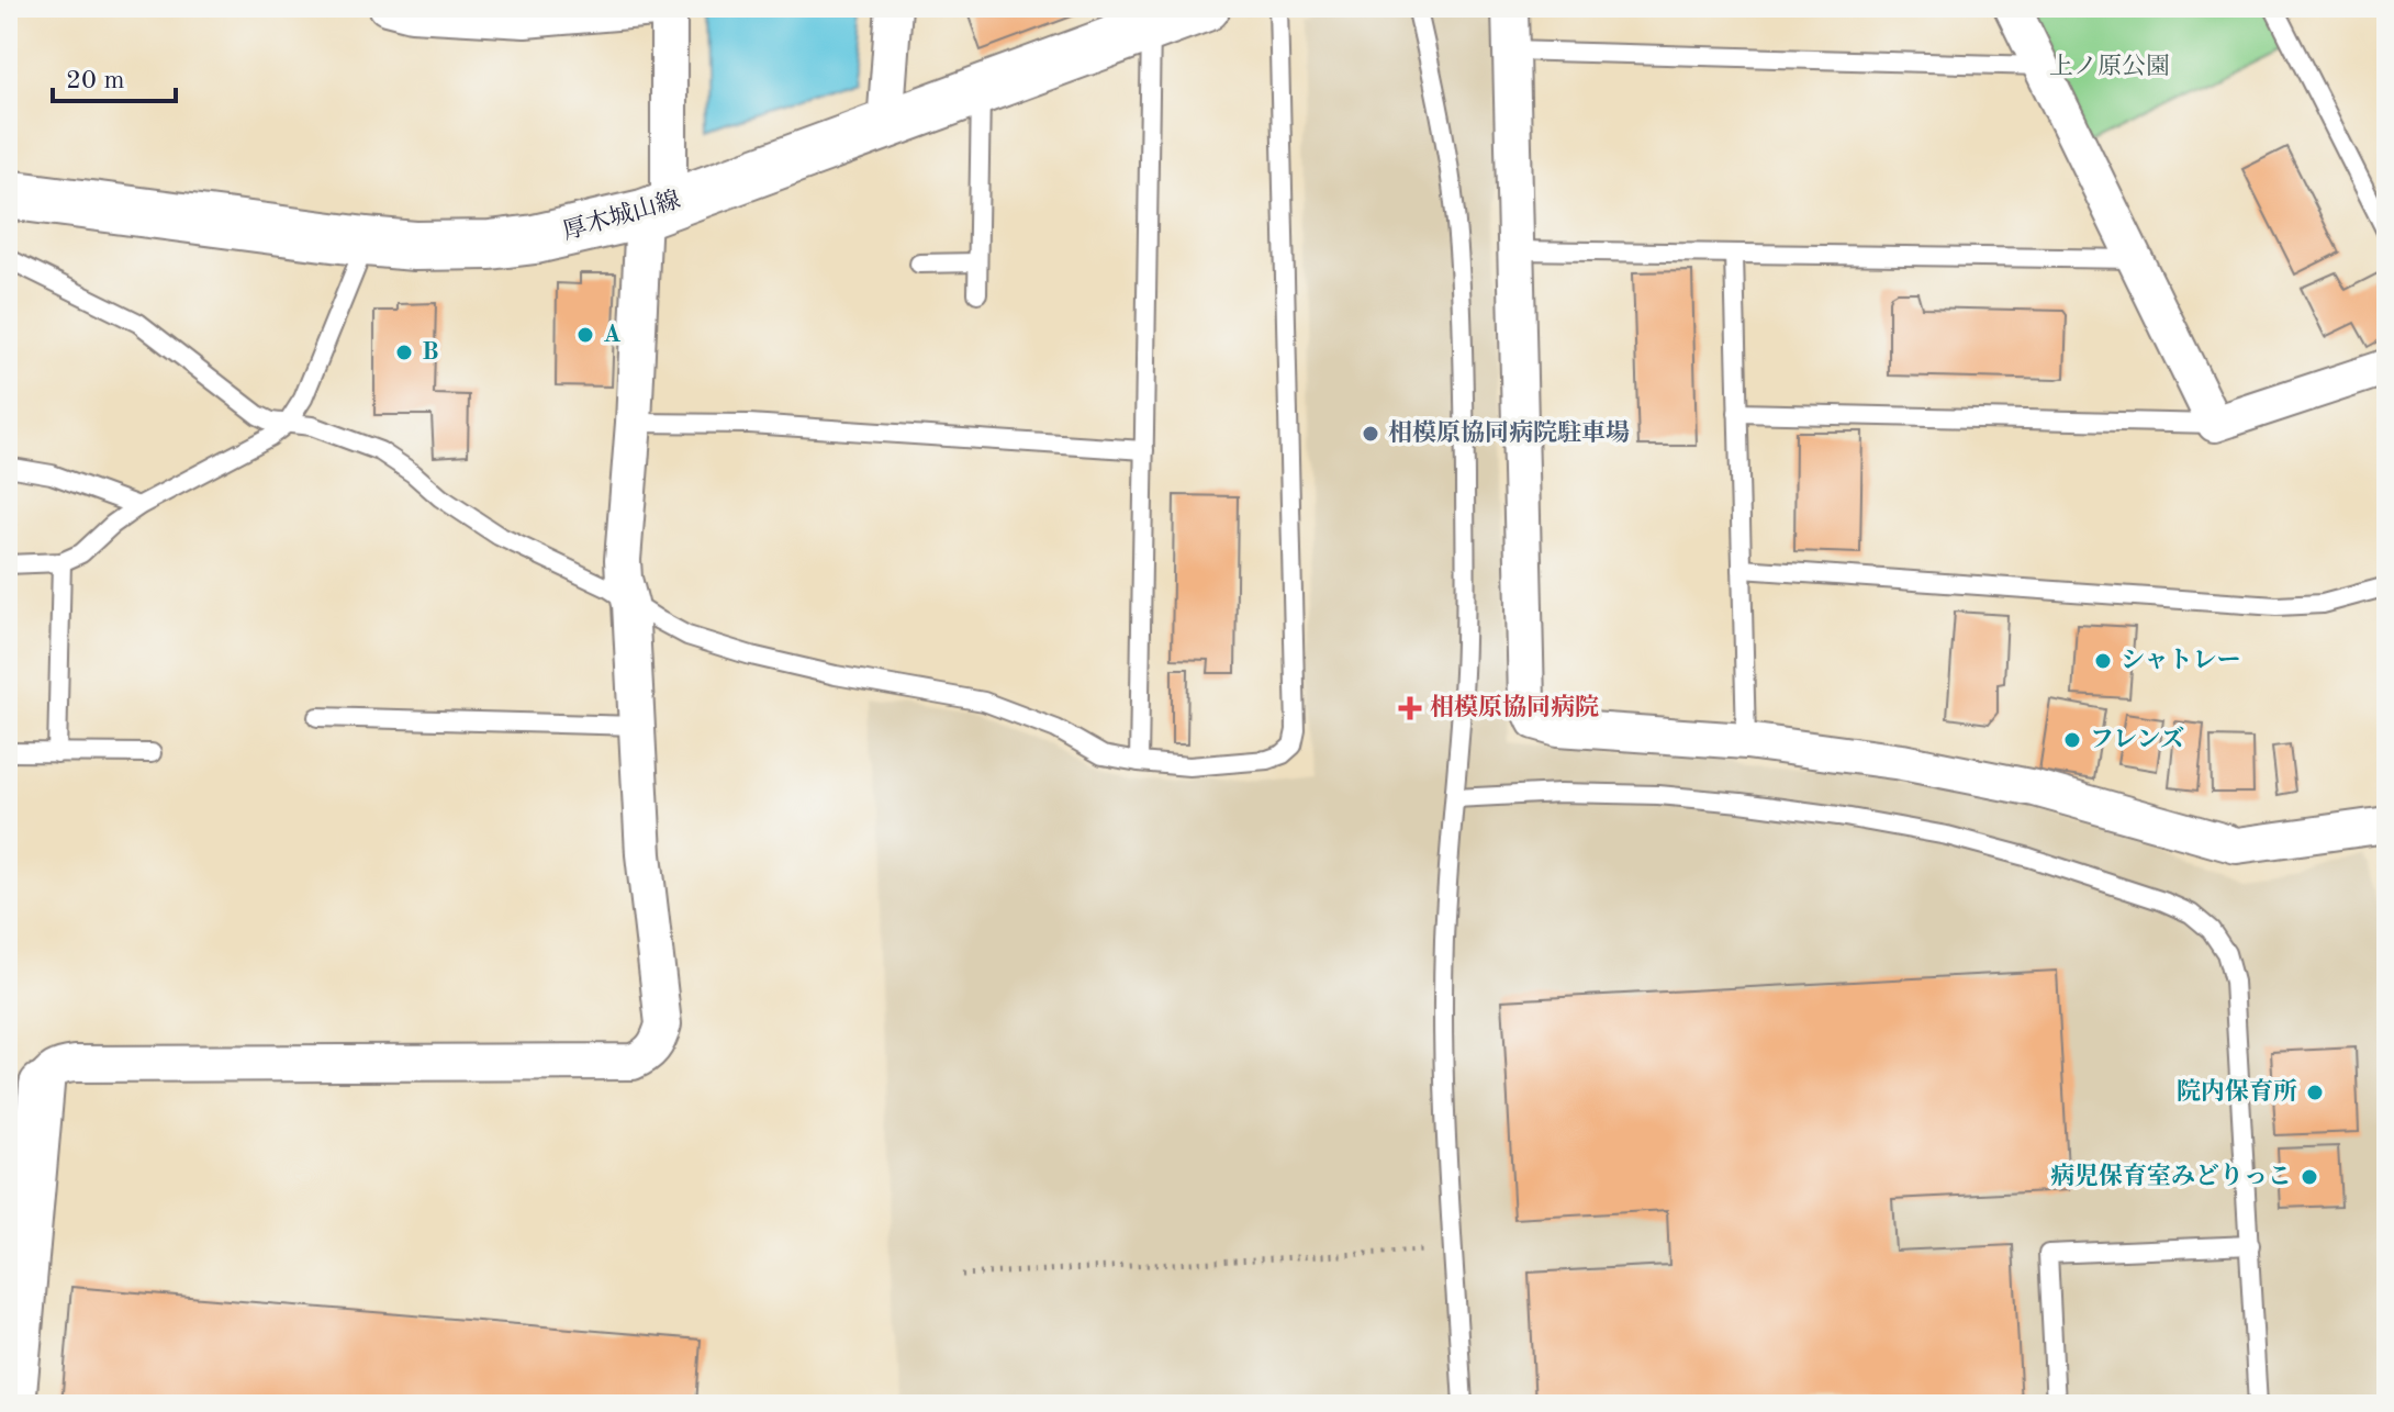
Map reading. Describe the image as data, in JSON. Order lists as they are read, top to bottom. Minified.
{"streets":{"main road":["厚木城山線"]},"parks":["上ノ原公園"],"places":{"other":["A","B","相模原協同病院駐車場","シャトレー","フレンズ","院内保育所","病児保育室みどりっこ"],"health":["相模原協同病院"]},"scale_bar":"20 m"}
